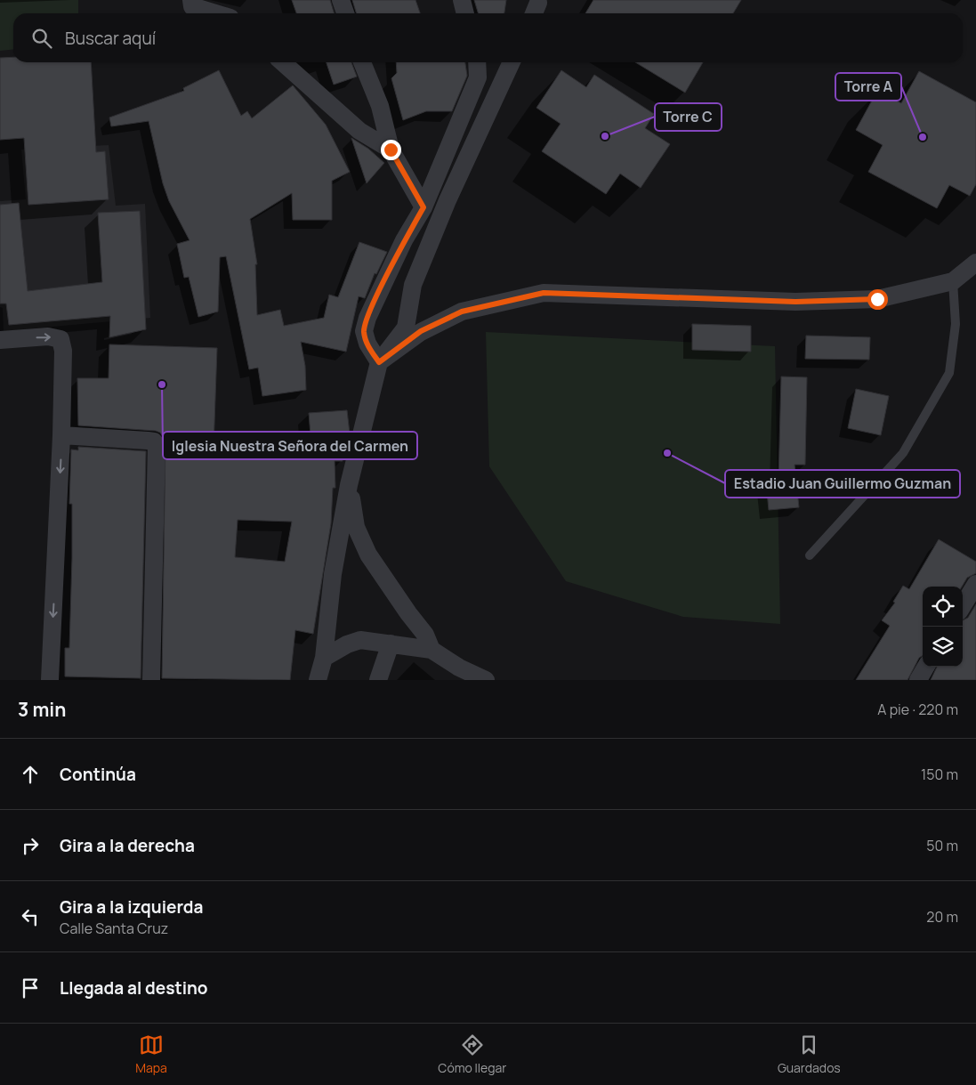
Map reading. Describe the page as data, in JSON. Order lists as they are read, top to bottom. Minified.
{"places":["Torre C","Torre A","Iglesia Nuestra Señora del Carmen","Estadio Juan Guillermo Guzman"],"page":{"search":"Buscar aquí","heading":["3 min","A pie · 220 m"],"list":[["Continúa","150 m"],["Gira a la derecha","50 m"],["Gira a la izquierda","Calle Santa Cruz","20 m"],"Llegada al destino"],"nav":["Mapa","Cómo llegar","Guardados"]}}
